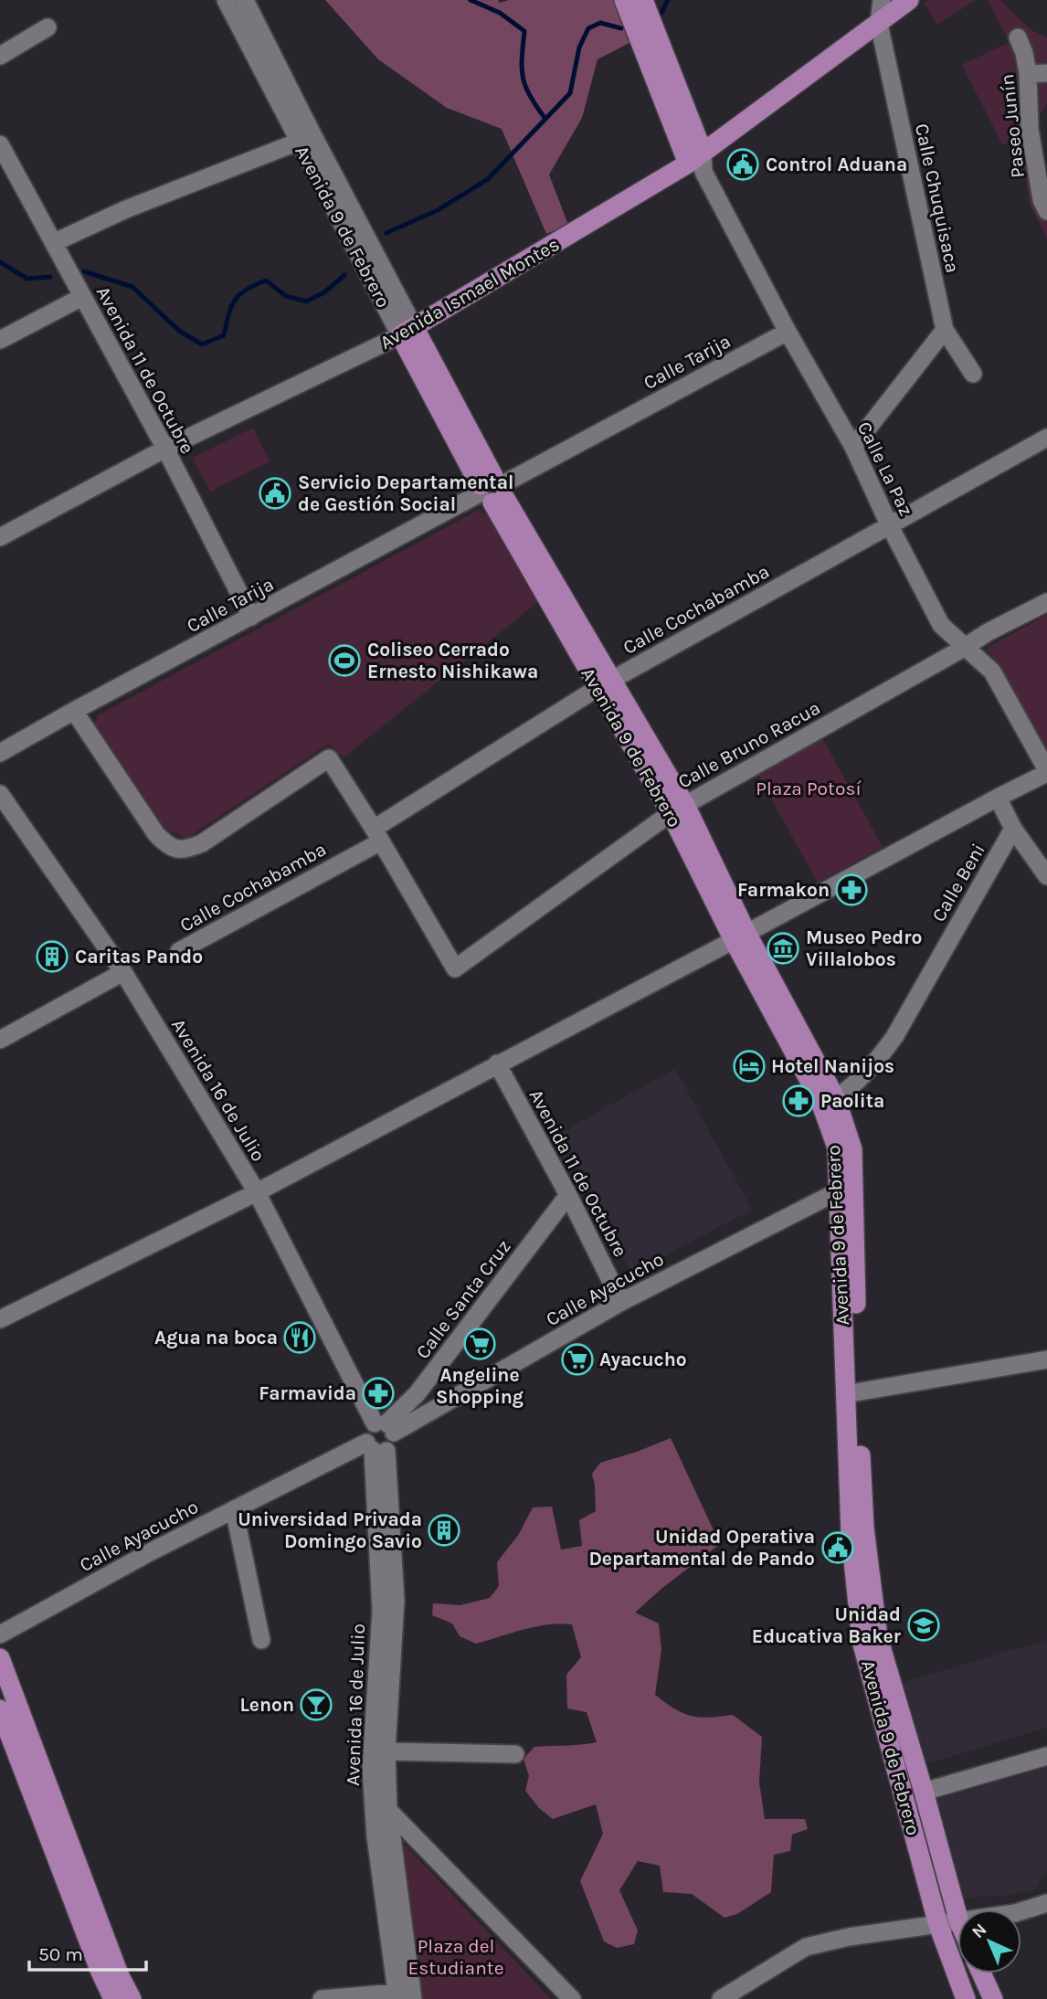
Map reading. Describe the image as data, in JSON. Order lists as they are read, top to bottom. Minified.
{"streets":{"main road":["Avenida 9 de Febrero","Avenida Ismael Montes"],"street":["Paseo Junín","Calle Chuquisaca","Calle Tarija","Avenida 11 de Octubre","Calle La Paz","Calle Cochabamba","Calle Bruno Racua","Calle Beni","Avenida 16 de Julio","Calle Ayacucho","Calle Santa Cruz"]},"crossings":[["Calle Chuquisaca","Avenida Ismael Montes"],["Avenida 9 de Febrero","Avenida Ismael Montes"],["Avenida 9 de Febrero","Calle Tarija"],["Avenida 9 de Febrero","Calle Cochabamba"],["Avenida 9 de Febrero","Calle Bruno Racua"],["Avenida 9 de Febrero","Calle Beni"],["Avenida 9 de Febrero","Calle Ayacucho"],["Avenida Ismael Montes","Avenida 11 de Octubre"],["Avenida Ismael Montes","Calle La Paz"],["Calle Tarija","Avenida 11 de Octubre"],["Calle Tarija","Calle La Paz"],["Avenida 11 de Octubre","Calle Ayacucho"],["Avenida 11 de Octubre","Calle Santa Cruz"],["Calle La Paz","Calle Cochabamba"],["Calle La Paz","Calle Bruno Racua"],["Calle Cochabamba","Calle Bruno Racua"],["Avenida 16 de Julio","Calle Ayacucho"],["Avenida 16 de Julio","Calle Santa Cruz"],["Calle Ayacucho","Calle Santa Cruz"]],"parks":["Plaza Potosí","Plaza del Estudiante"],"places":{"public building":["Control Aduana","Servicio Departamental de Gestión Social","Unidad Operativa Departamental de Pando"],"sports":["Coliseo Cerrado Ernesto Nishikawa"],"pharmacy":["Farmakon","Paolita","Farmavida"],"museum":["Museo Pedro Villalobos"],"building":["Caritas Pando","Universidad Privada Domingo Savio"],"hotel":["Hotel Nanijos"],"restaurant":["Agua na boca"],"supermarket":["Angeline Shopping","Ayacucho"],"school or university":["Unidad Educativa Baker"],"bar":["Lenon"]},"scale_bar":"50 m","north":"top left"}
